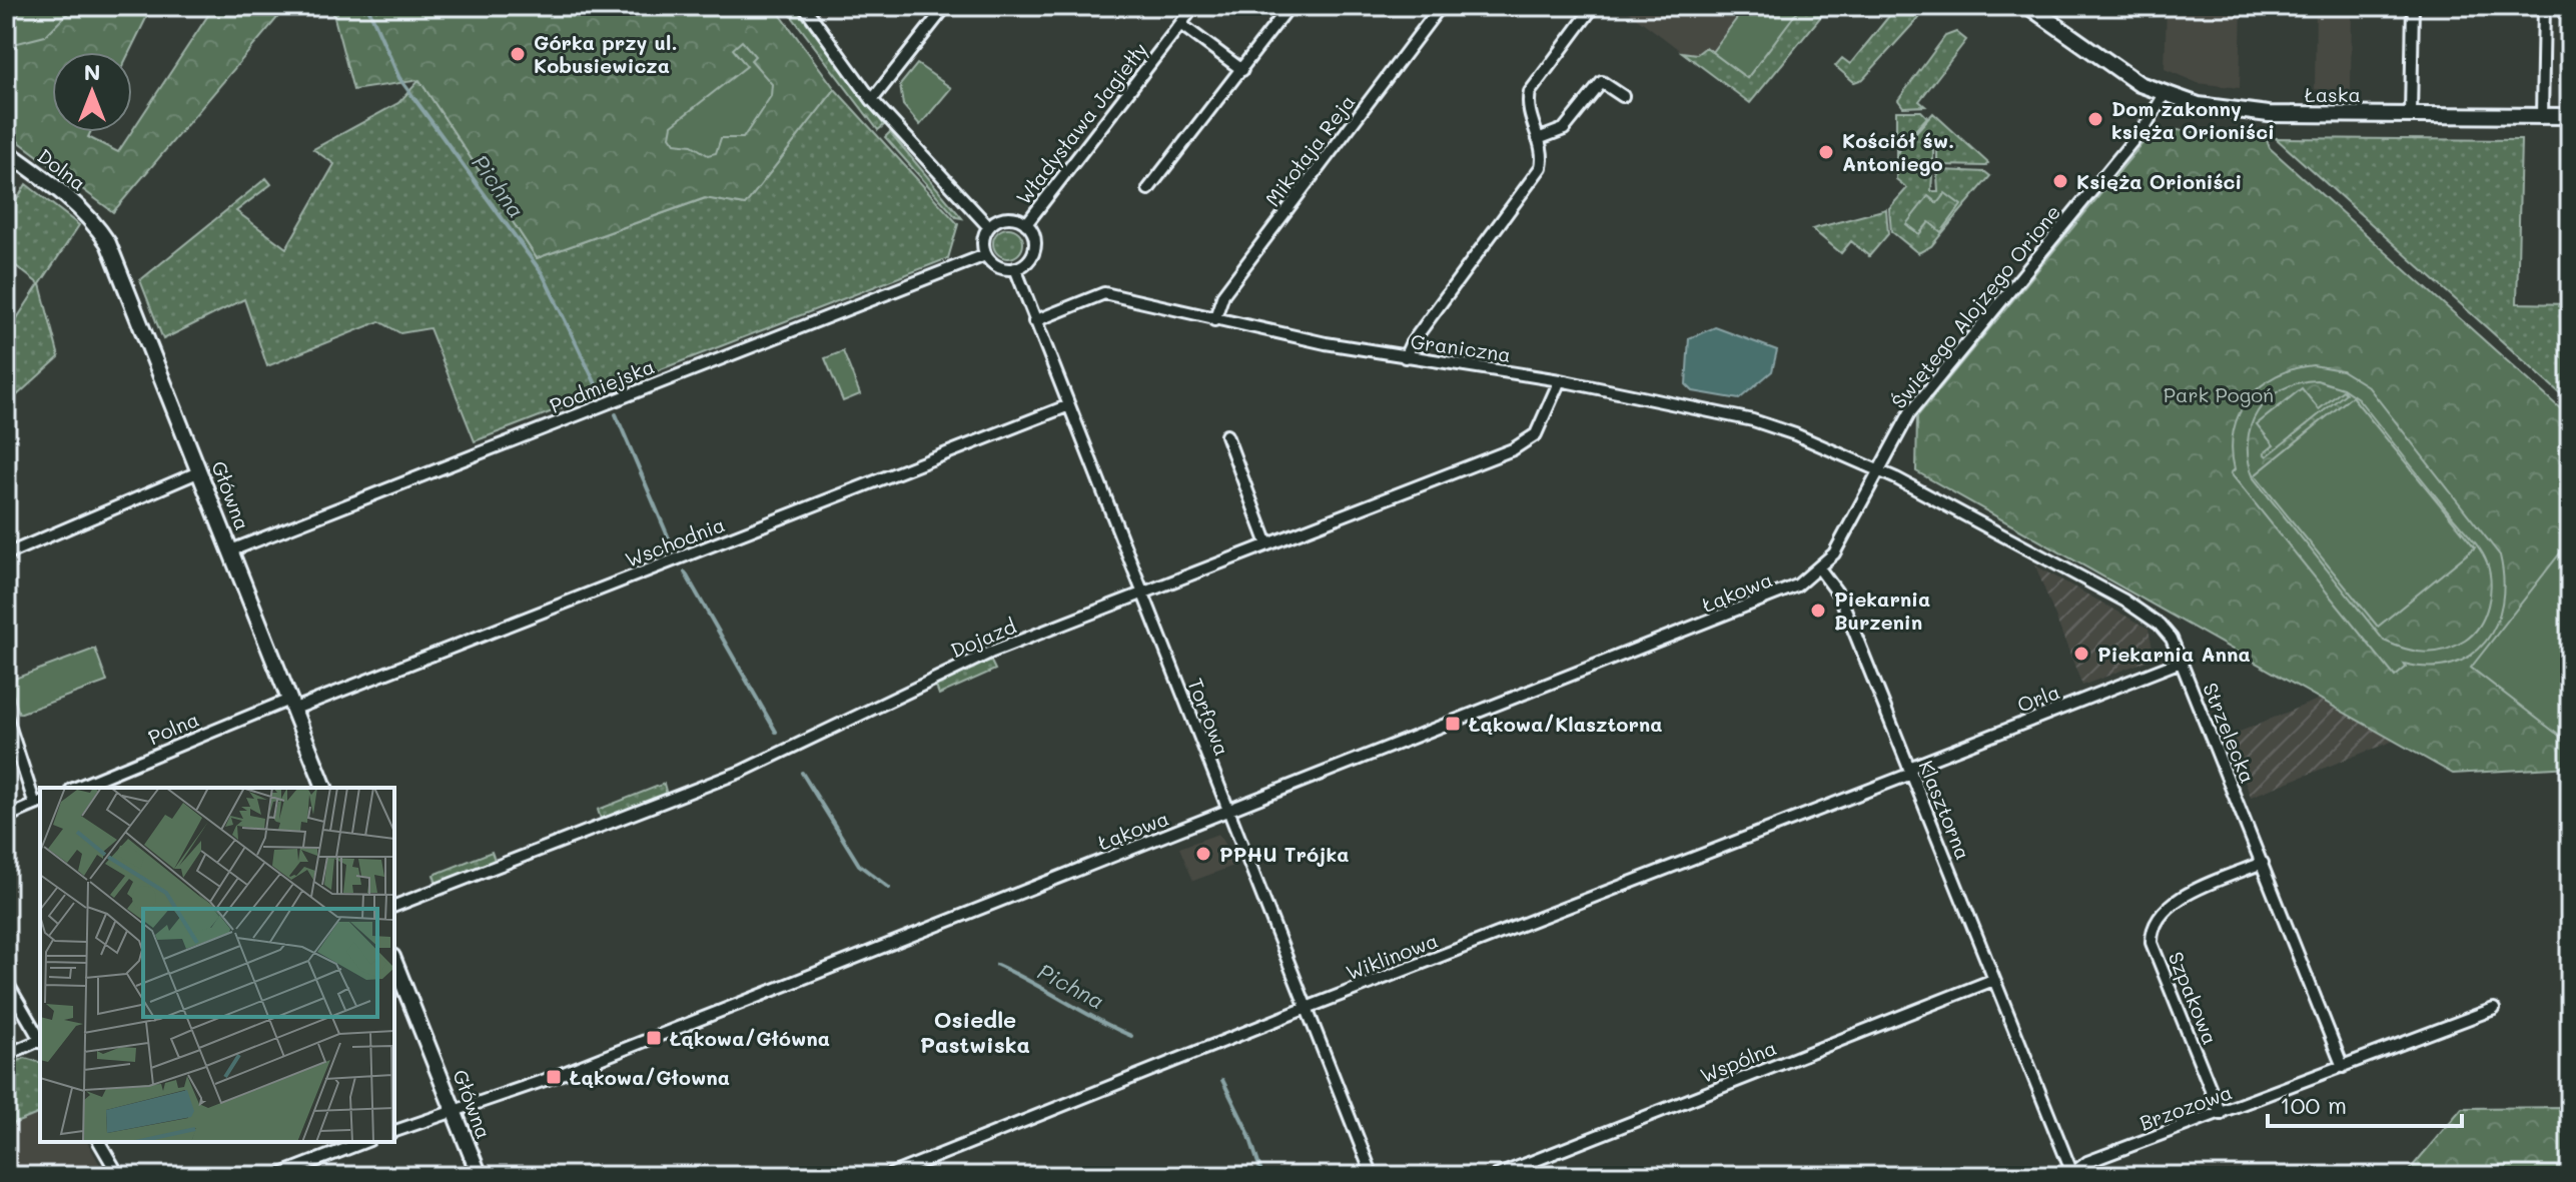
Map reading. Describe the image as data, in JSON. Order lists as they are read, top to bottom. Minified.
{"streets":{"street":["Łaska","Władysława Jagiełły","Mikołaja Reja","Dolna","Świętego Alojzego Orione","Graniczna","Podmiejska","Główna","Wschodnia","Łąkowa","Dojazd","Orla","Torfowa","Polna","Strzelecka","Klasztorna","Wiklinowa","Szpakowa","Wspólna","Brzozowa"]},"crossings":[["Łaska","Świętego Alojzego Orione"],["Władysława Jagiełły","Podmiejska"],["Władysława Jagiełły","Torfowa"],["Mikołaja Reja","Graniczna"],["Dolna","Główna"],["Świętego Alojzego Orione","Graniczna"],["Świętego Alojzego Orione","Strzelecka"],["Graniczna","Dojazd"],["Graniczna","Torfowa"],["Graniczna","Strzelecka"],["Podmiejska","Główna"],["Podmiejska","Torfowa"],["Główna","Wschodnia"],["Główna","Łąkowa"],["Główna","Polna"],["Wschodnia","Torfowa"],["Wschodnia","Polna"],["Łąkowa","Torfowa"],["Łąkowa","Klasztorna"],["Dojazd","Torfowa"],["Orla","Strzelecka"],["Orla","Klasztorna"],["Orla","Wiklinowa"],["Torfowa","Wiklinowa"],["Strzelecka","Szpakowa"],["Strzelecka","Brzozowa"],["Klasztorna","Wiklinowa"],["Klasztorna","Wspólna"],["Klasztorna","Brzozowa"],["Szpakowa","Brzozowa"]],"districts":["Osiedle Pastwiska"],"water":["Pichna"],"parks":["Park Pogoń"],"places":{"other":["Górka przy ul. Kobusiewicza","Dom zakonny księża Orioniści","Kościół św. Antoniego","Księża Orioniści","Piekarnia Burzenin","Piekarnia Anna","PPHU Trójka"],"transit":["Łąkowa/Klasztorna","Łąkowa/Główna","Łąkowa/Głowna"]},"scale_bar":"100 m","north":"top"}
